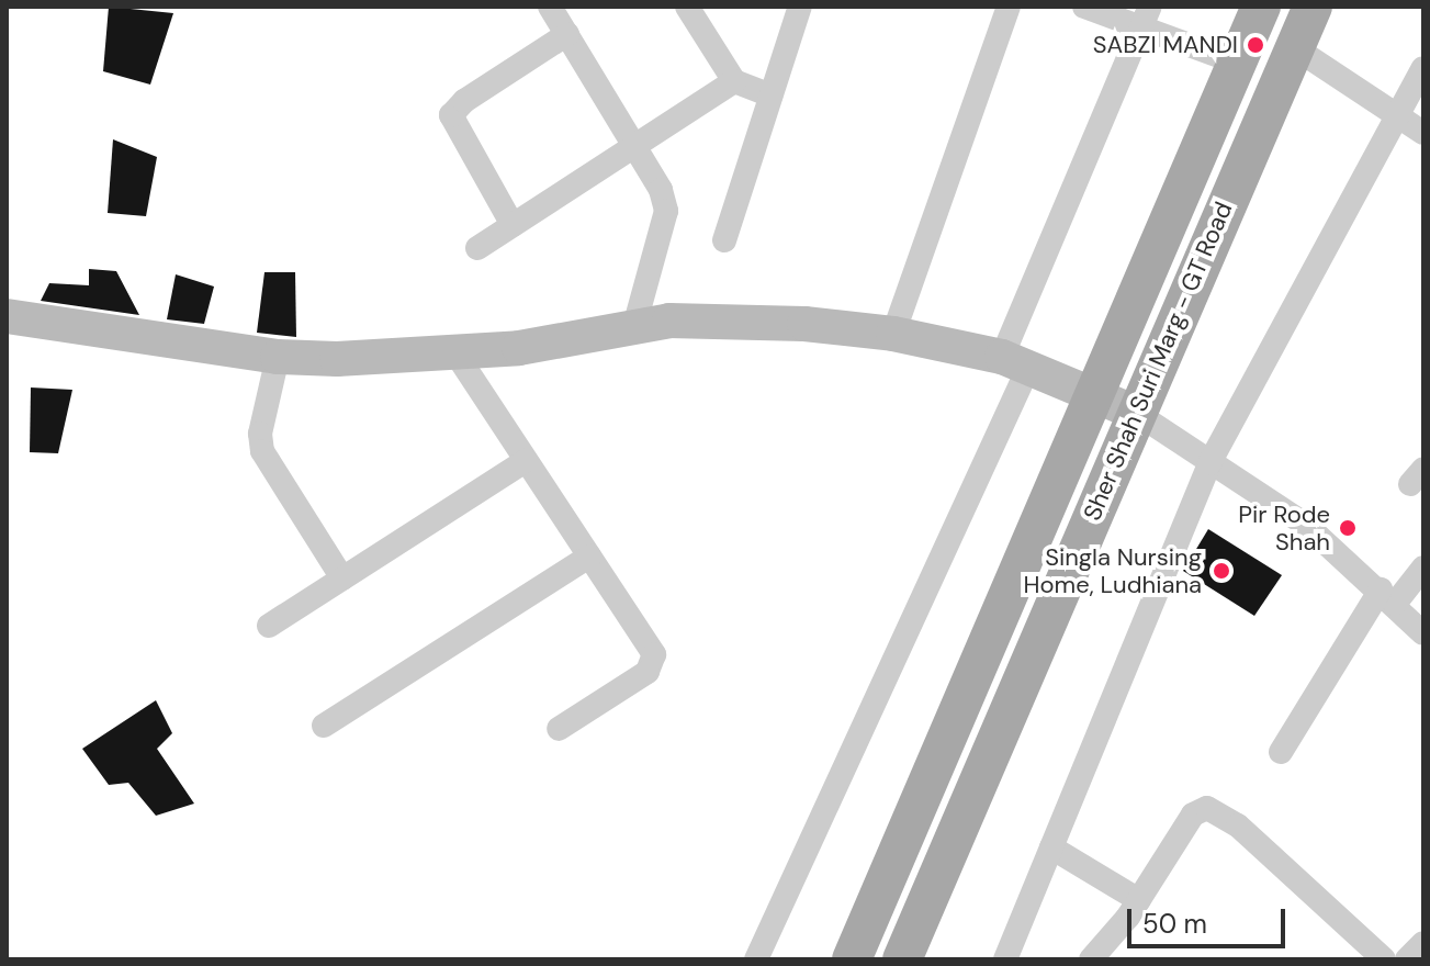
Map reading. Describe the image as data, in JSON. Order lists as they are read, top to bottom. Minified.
{"streets":{"main road":["Sher Shah Suri Marg - GT Road"]},"places":["SABZI MANDI","Pir Rode Shah","Singla Nursing Home, Ludhiana"],"scale_bar":"50 m"}
